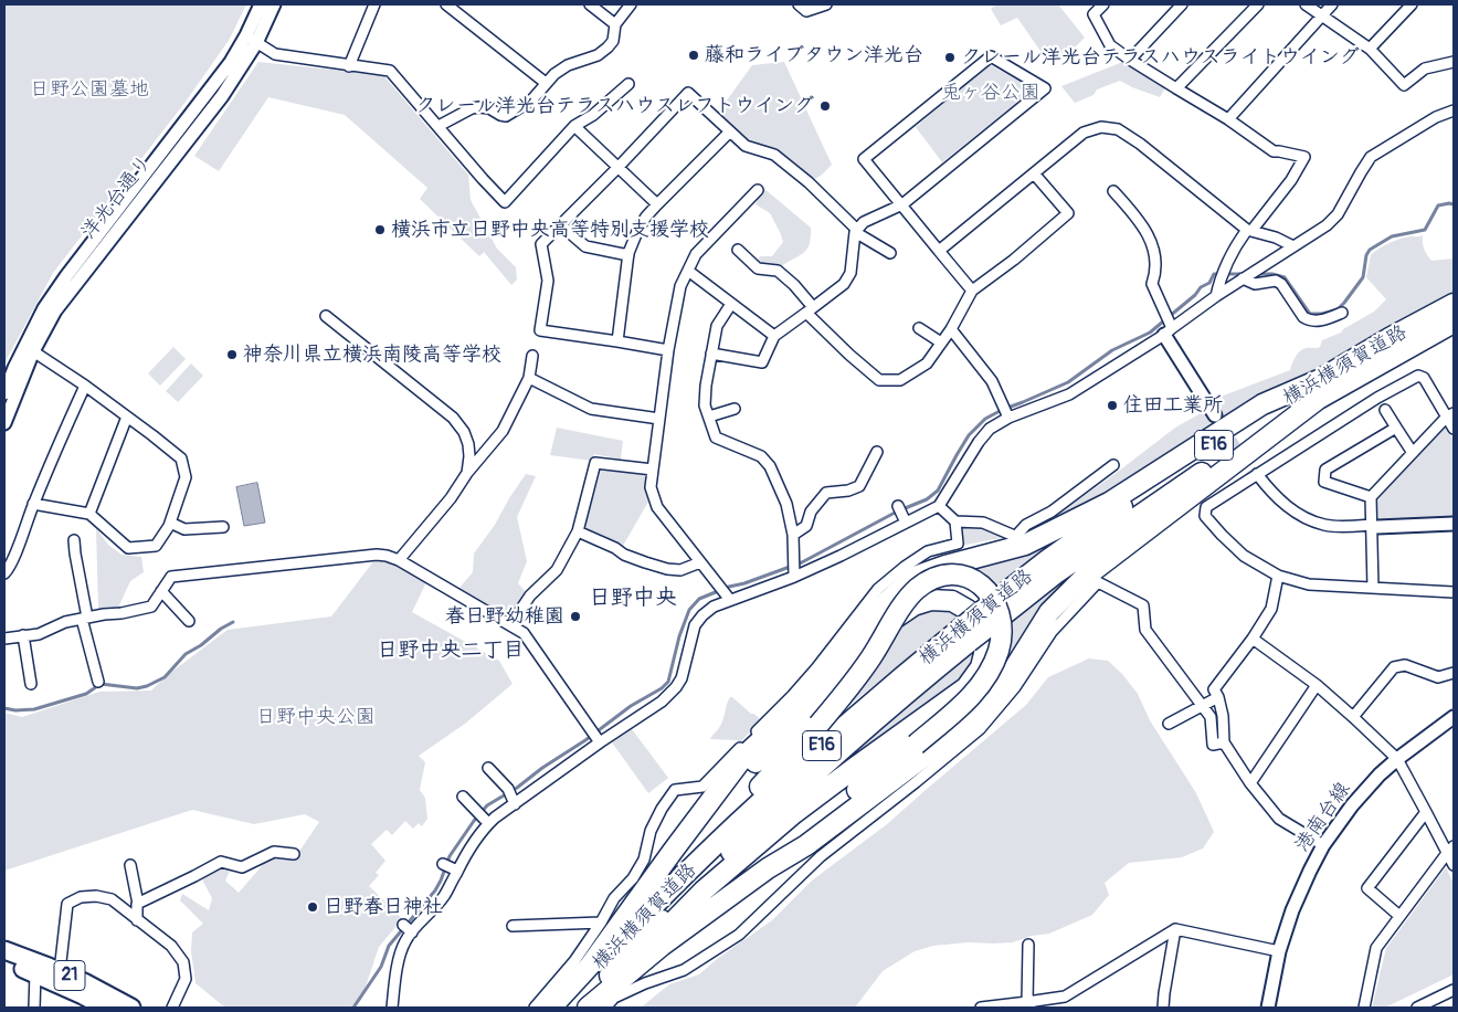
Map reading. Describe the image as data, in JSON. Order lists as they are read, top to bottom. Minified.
{"streets":{"highway":["横浜横須賀道路","E16"],"main road":["21"],"street":["洋光台通り","港南台線"]},"districts":["日野中央","日野中央二丁目"],"parks":["日野公園墓地","兎ヶ谷公園","日野中央公園"],"places":["藤和ライブタウン洋光台","クレール洋光台テラスハウスライトウイング","クレール洋光台テラスハウスレフトウイング","横浜市立日野中央高等特別支援学校","神奈川県立横浜南陵高等学校","住田工業所","春日野幼稚園","日野春日神社"]}
